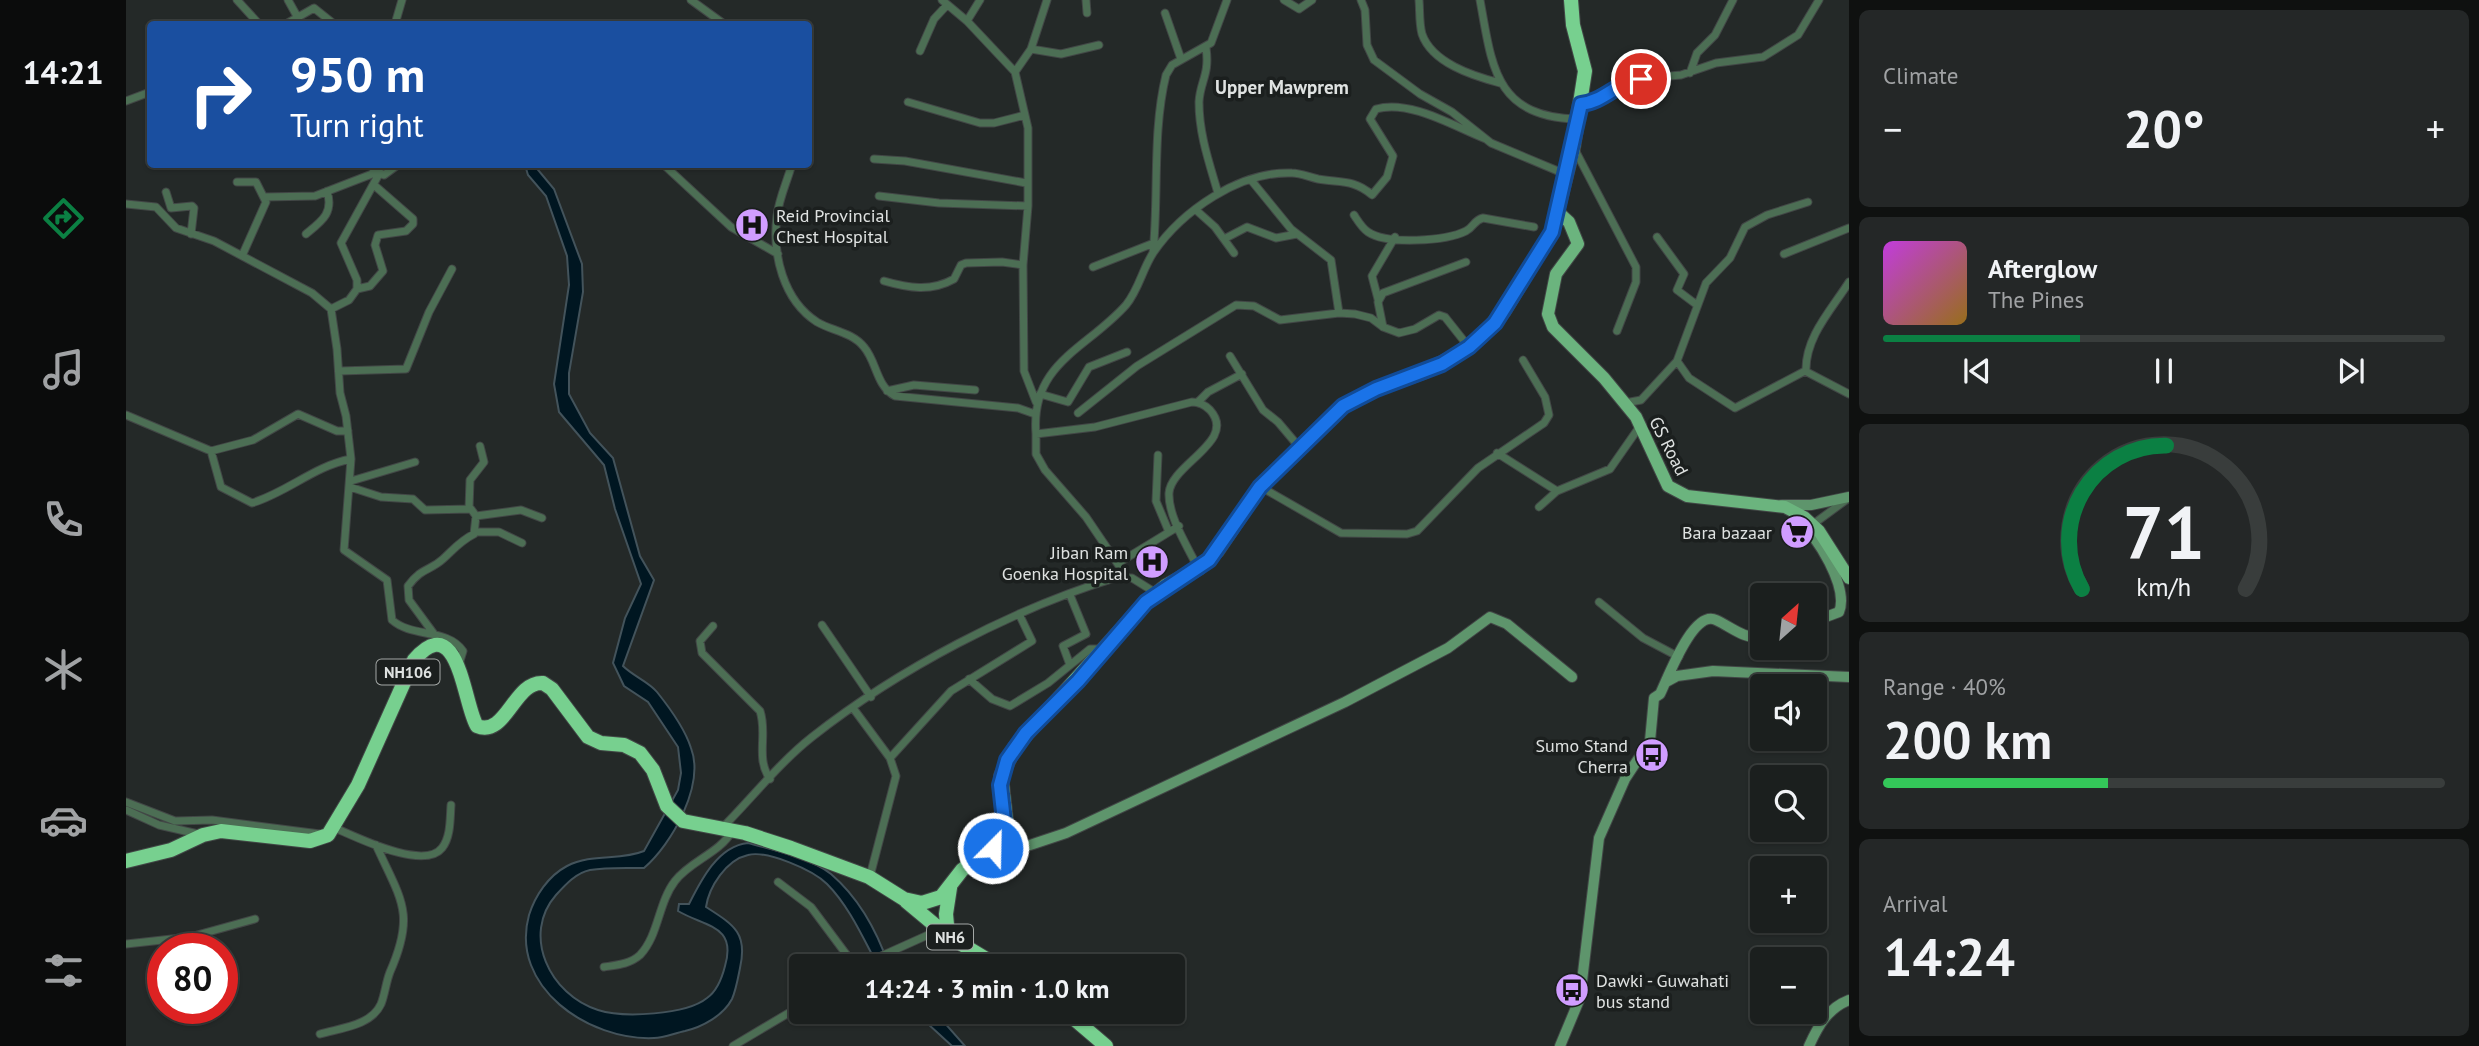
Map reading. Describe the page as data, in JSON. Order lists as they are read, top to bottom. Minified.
{"streets":{"highway":["NH106","NH6"],"main road":["GS Road"]},"crossings":[["NH106","NH6"]],"districts":["Upper Mawprem"],"places":{"hospital":["Reid Provincial Chest Hospital","Jiban Ram Goenka Hospital"],"supermarket":["Bara bazaar"],"bus stop":["Sumo Stand Cherra","Dawki - Guwahati bus stand"]},"north":"top right","page":{"tabs":"14:21","tile":["Climate",["Range · 40%","200 km"],["Arrival","14:24"]],"turn":["950 m","Turn right"],"heat":["−","20°","+"],"song":["Afterglow","The Pines"],"map_buttons":["+","−"],"limit":"80","trip":"14:24 · 3 min · 1.0 km","gauge":["71","km/h"]}}
